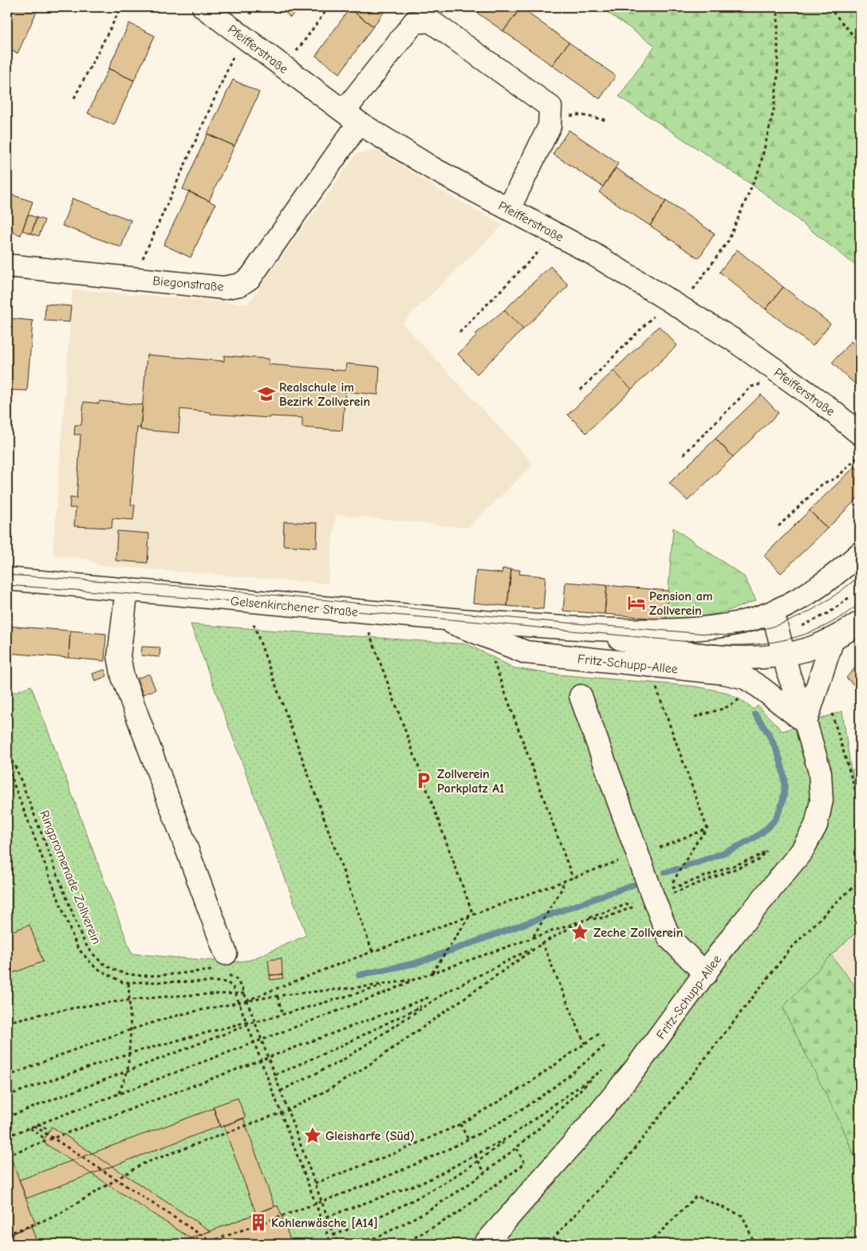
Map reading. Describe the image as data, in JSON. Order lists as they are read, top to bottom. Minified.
{"streets":{"street":["Pfeifferstraße","Biegonstraße","Gelsenkirchener Straße","Fritz-Schupp-Allee"],"path":["Ringpromenade Zollverein"]},"crossings":[["Pfeifferstraße","Biegonstraße"],["Gelsenkirchener Straße","Fritz-Schupp-Allee"]],"places":{"school or university":["Realschule im Bezirk Zollverein"],"hotel":["Pension am Zollverein"],"parking":["Zollverein Parkplatz A1"],"place":["Zeche Zollverein","Gleisharfe (Süd)"],"building":["Kohlenwäsche [A14]"]}}
